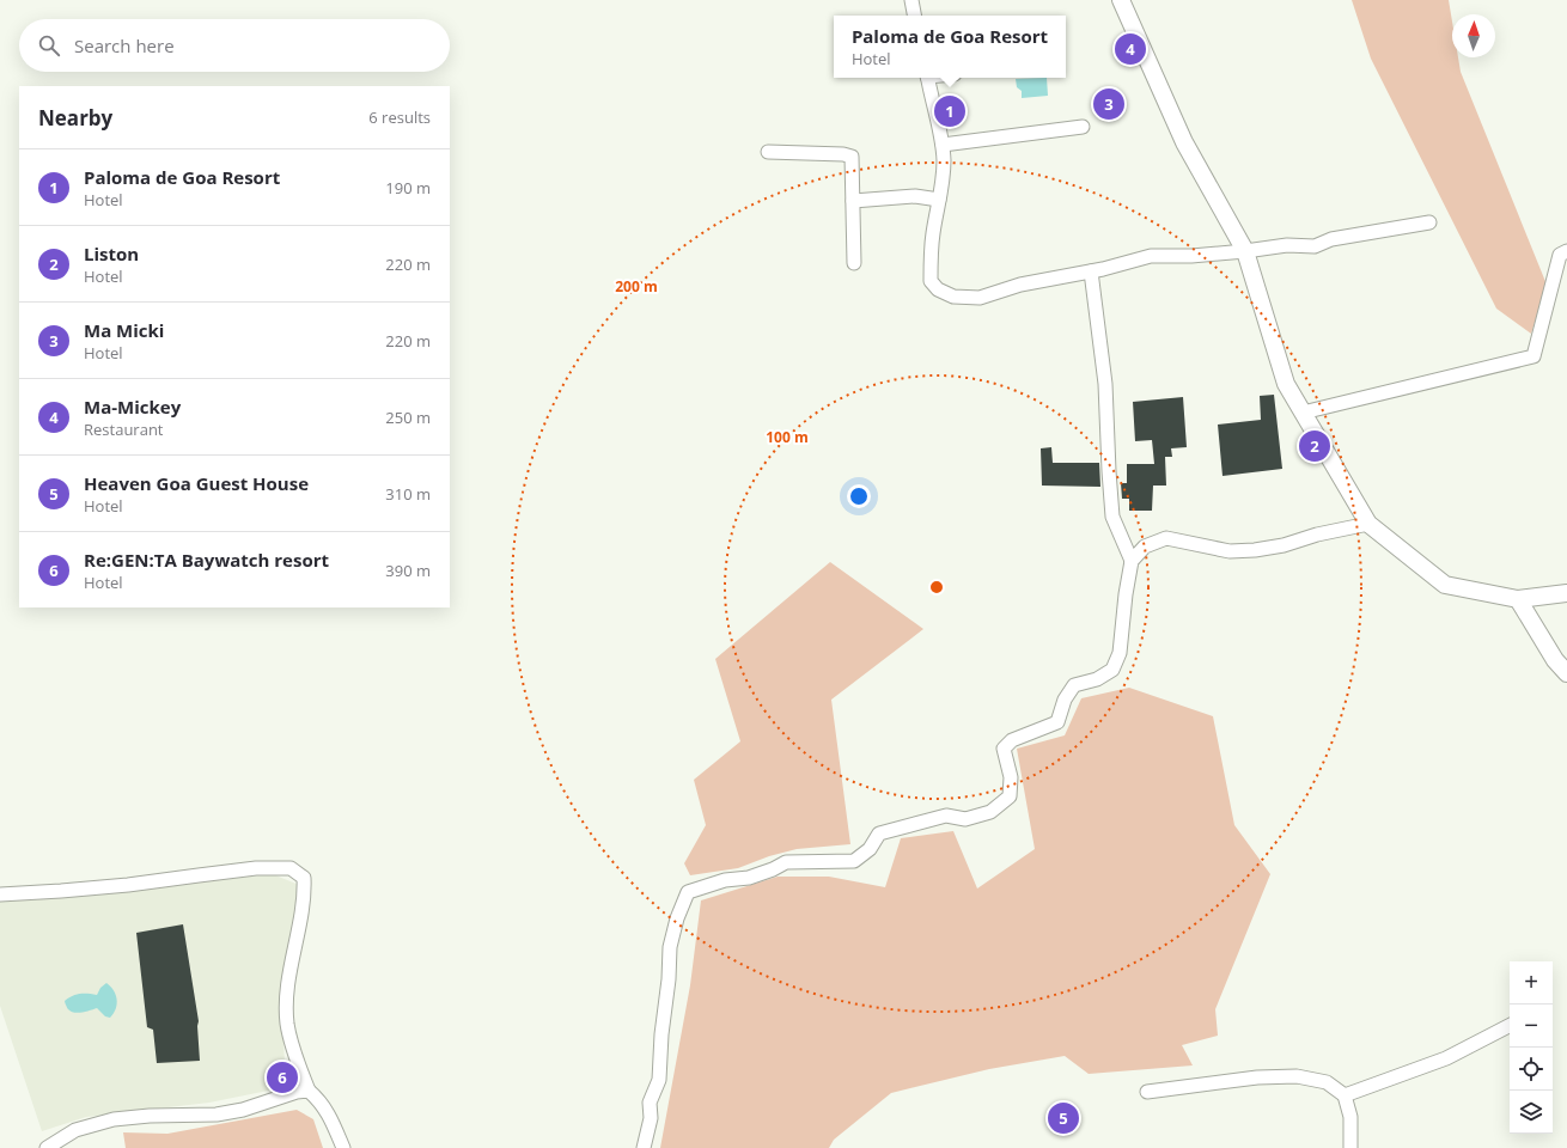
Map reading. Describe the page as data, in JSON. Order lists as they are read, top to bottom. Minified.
{"north":"top","page":{"popup":["Paloma de Goa Resort","Hotel"],"search":"Search here","pins":["4","3","1","2","6","5"],"heading":["Nearby","6 results"],"list":[{"mark":"1","name":"Paloma de Goa Resort","note":"Hotel","value":"190 m"},{"mark":"2","name":"Liston","note":"Hotel","value":"220 m"},{"mark":"3","name":"Ma Micki","note":"Hotel","value":"220 m"},{"mark":"4","name":"Ma-Mickey","note":"Restaurant","value":"250 m"},{"mark":"5","name":"Heaven Goa Guest House","note":"Hotel","value":"310 m"},{"mark":"6","name":"Re:GEN:TA Baywatch resort","note":"Hotel","value":"390 m"}],"map_buttons":["+","−"]},"rings":["200 m","100 m"]}
